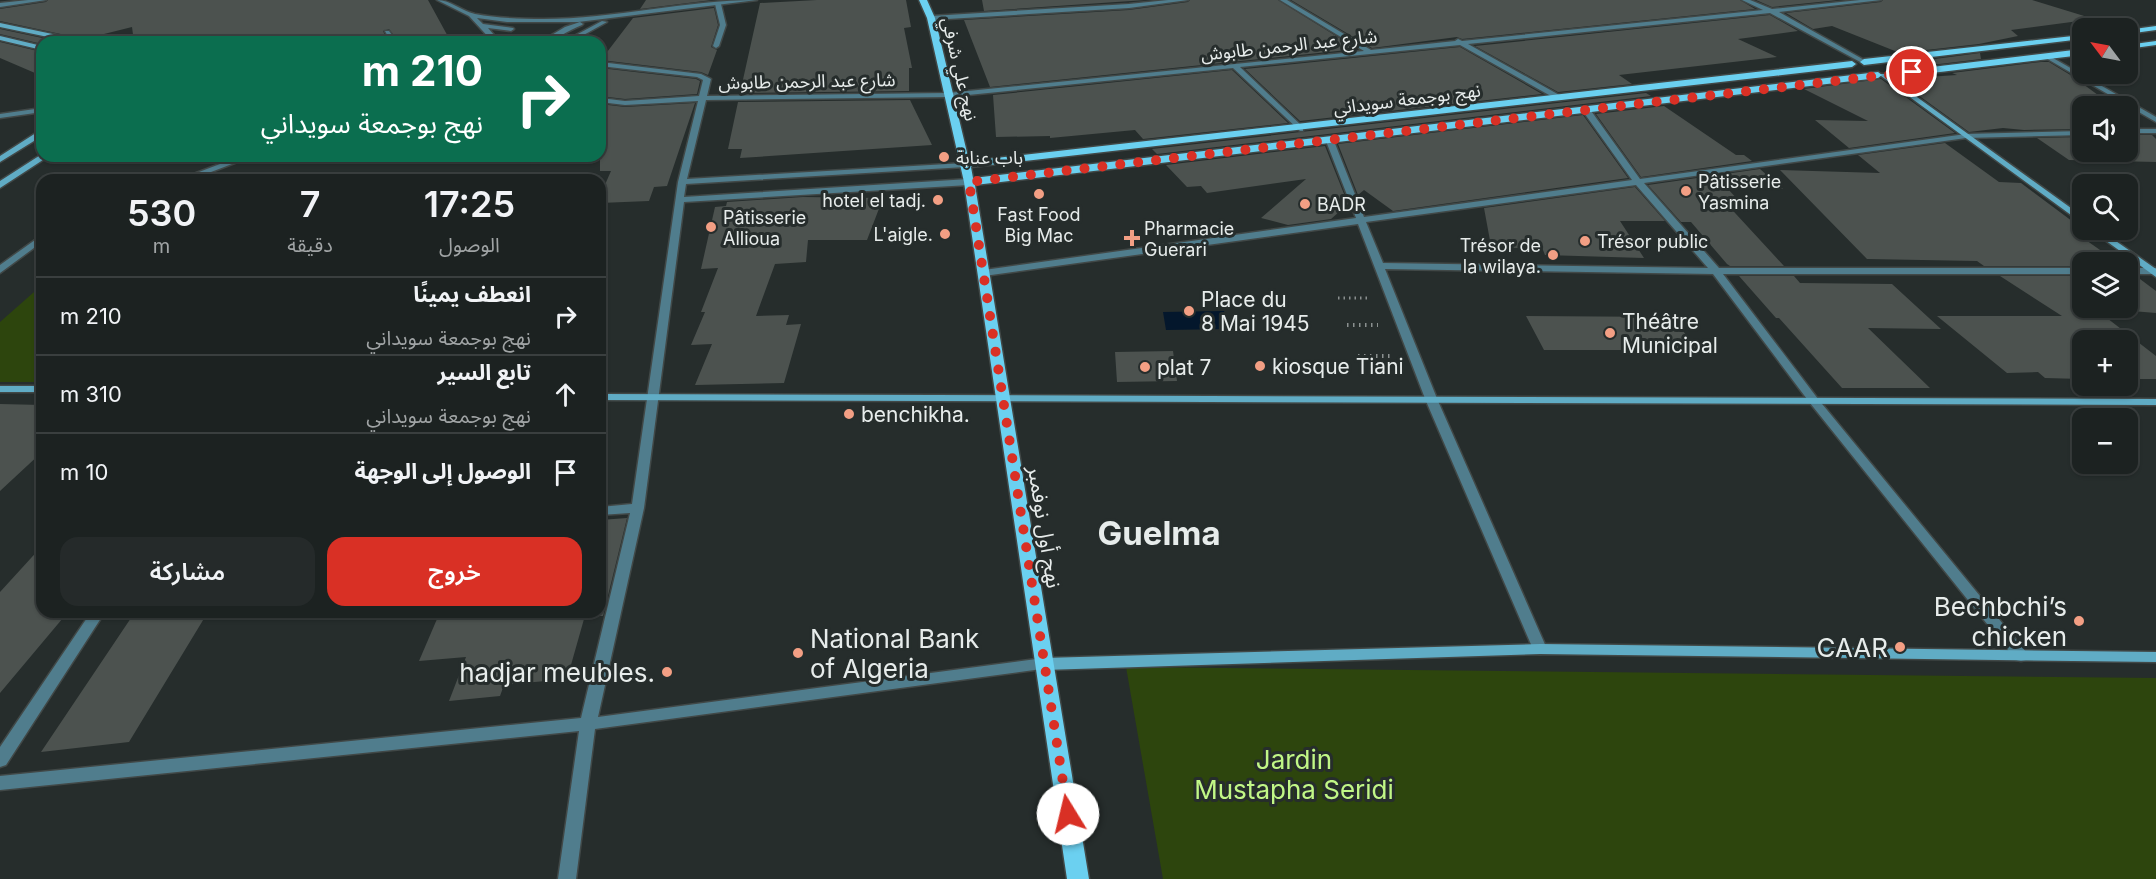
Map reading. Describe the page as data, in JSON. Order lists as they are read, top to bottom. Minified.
{"streets":{"main road":["نهج علي شرفي","نهج بوجمعة سويداني","نهج أول نوفمبر"],"street":["شارع عبد الرحمن طابوش"]},"crossings":[["شارع عبد الرحمن طابوش","نهج علي شرفي"],["نهج علي شرفي","نهج بوجمعة سويداني"],["نهج علي شرفي","نهج أول نوفمبر"],["نهج بوجمعة سويداني","نهج أول نوفمبر"]],"districts":["Guelma"],"parks":["Jardin Mustapha Seridi"],"places":{"other":["باب عنابة","Pâtisserie Yasmina","Fast Food Big Mac","hotel el tadj.","BADR","Pâtisserie Allioua","L'aigle.","Trésor public","Trésor de la wilaya.","Place du 8 Mai 1945","Théâtre Municipal","kiosque Tiani","plat 7","benchikha.","Bechbchi’s chicken","CAAR","National Bank of Algeria","hadjar meubles."],"health":["Pharmacie Guerari"]},"north":"top left","page":{"map_buttons":["+","−"],"turn":["210 m","نهج بوجمعة سويداني"],"eta":["17:25","الوصول","7","دقيقة","530","m"],"list":[{"name":"انعطف يمينًا","note":"نهج بوجمعة سويداني","value":"210 m"},{"name":"تابع السير","note":"نهج بوجمعة سويداني","value":"310 m"},{"name":"الوصول إلى الوجهة","value":"10 m"}],"buttons":["خروج","مشاركة"]}}
